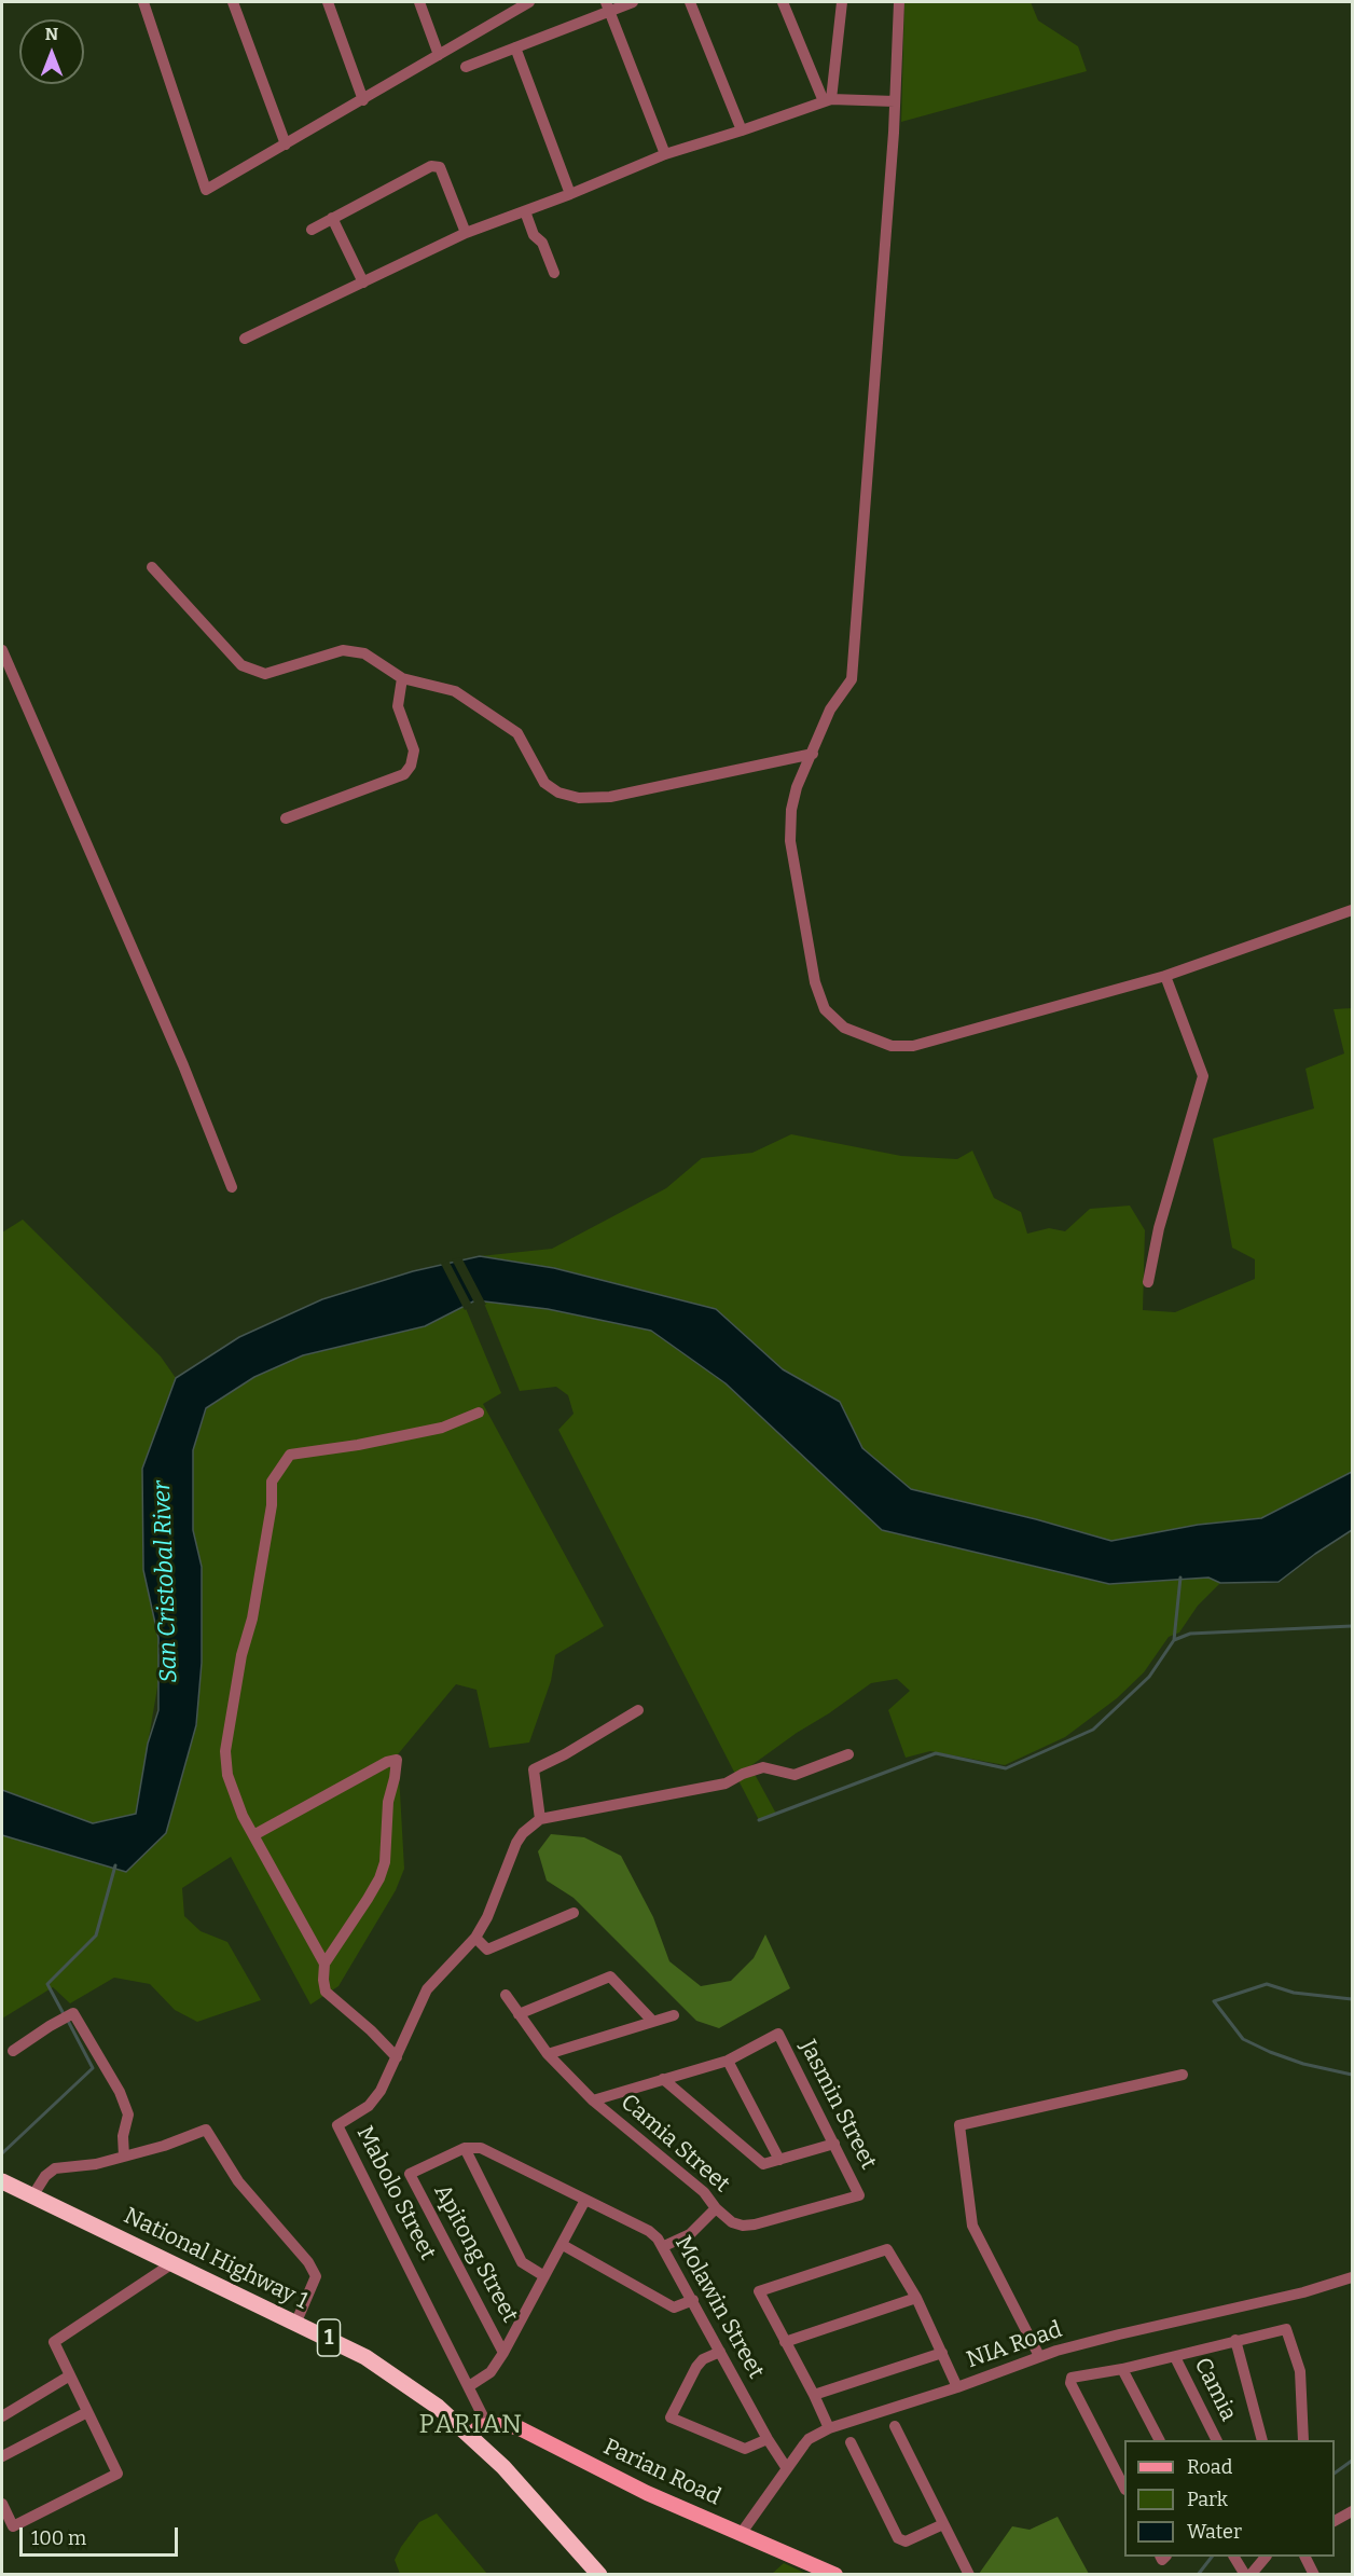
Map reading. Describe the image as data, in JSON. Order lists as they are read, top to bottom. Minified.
{"streets":{"highway":["National Highway 1","1"],"main road":["Parian Road"],"street":["Jasmin Street","Camia Street","Mabolo Street","Apitong Street","Molawin Street","NIA Road","Camia"]},"crossings":[["Jasmin Street","Camia Street"],["Mabolo Street","Parian Road"],["Apitong Street","Molawin Street"],["Molawin Street","NIA Road"],["NIA Road","Parian Road"]],"districts":["PARIAN"],"water":["San Cristobal River"],"legend":["Road","Park","Water"],"scale_bar":"100 m","north":"top"}
